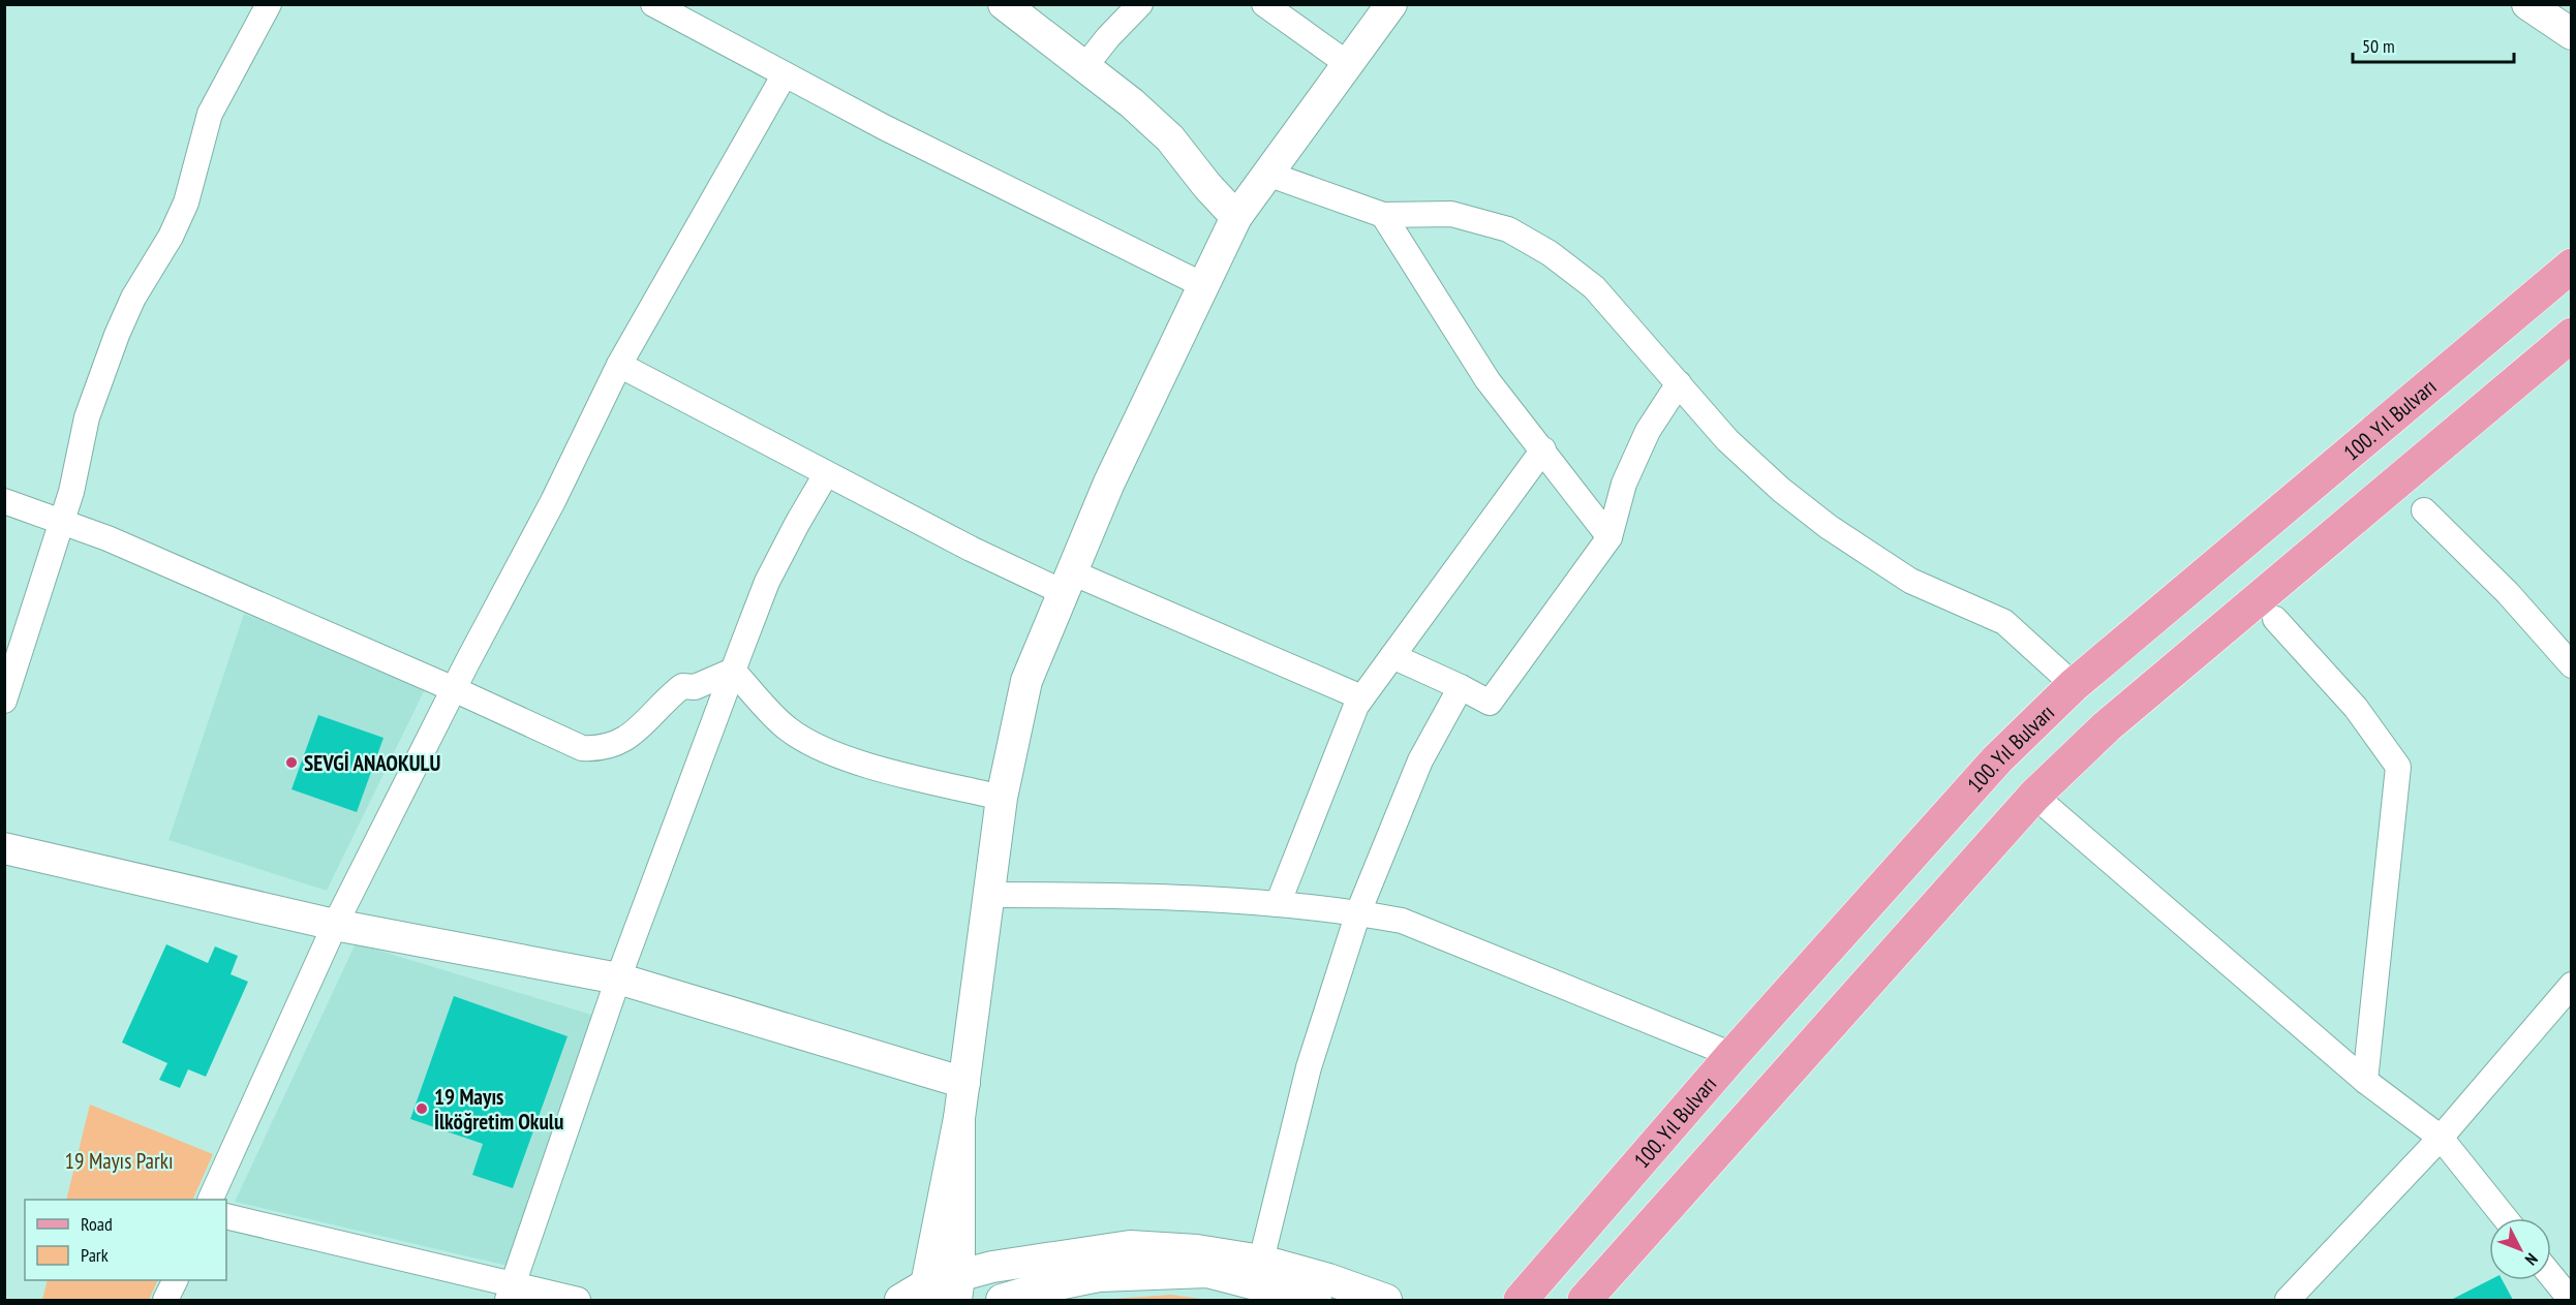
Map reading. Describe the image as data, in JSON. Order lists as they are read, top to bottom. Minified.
{"streets":{"main road":["100. Yıl Bulvarı"]},"parks":["19 Mayıs Parkı"],"places":["SEVGİ ANAOKULU","19 Mayıs İlköğretim Okulu"],"legend":["Road","Park"],"scale_bar":"50 m","north":"bottom right"}
